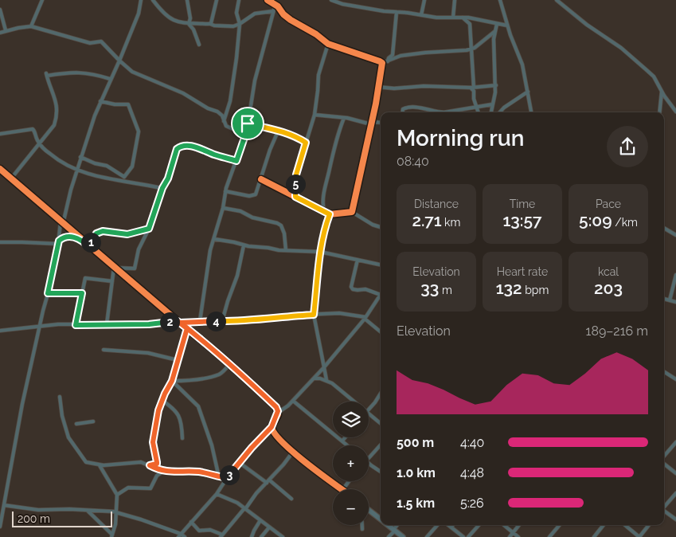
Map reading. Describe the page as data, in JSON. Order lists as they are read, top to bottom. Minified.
{"scale_bar":"200 m","page":{"heading":["Morning run","08:40"],"pins":["5","1","4","2","3"],"stats":[["Distance","2.71 km"],["Time","13:57"],["Pace","5:09 /km"],["Elevation","33 m"],["Heart rate","132 bpm"],["kcal","203"]],"chart":["Elevation","189–216 m"],"map_buttons":["+","−"],"list":[{"name":"500 m","note":"4:40"},{"name":"1.0 km","note":"4:48"},{"name":"1.5 km","note":"5:26"}],"scale":"200 m"}}
